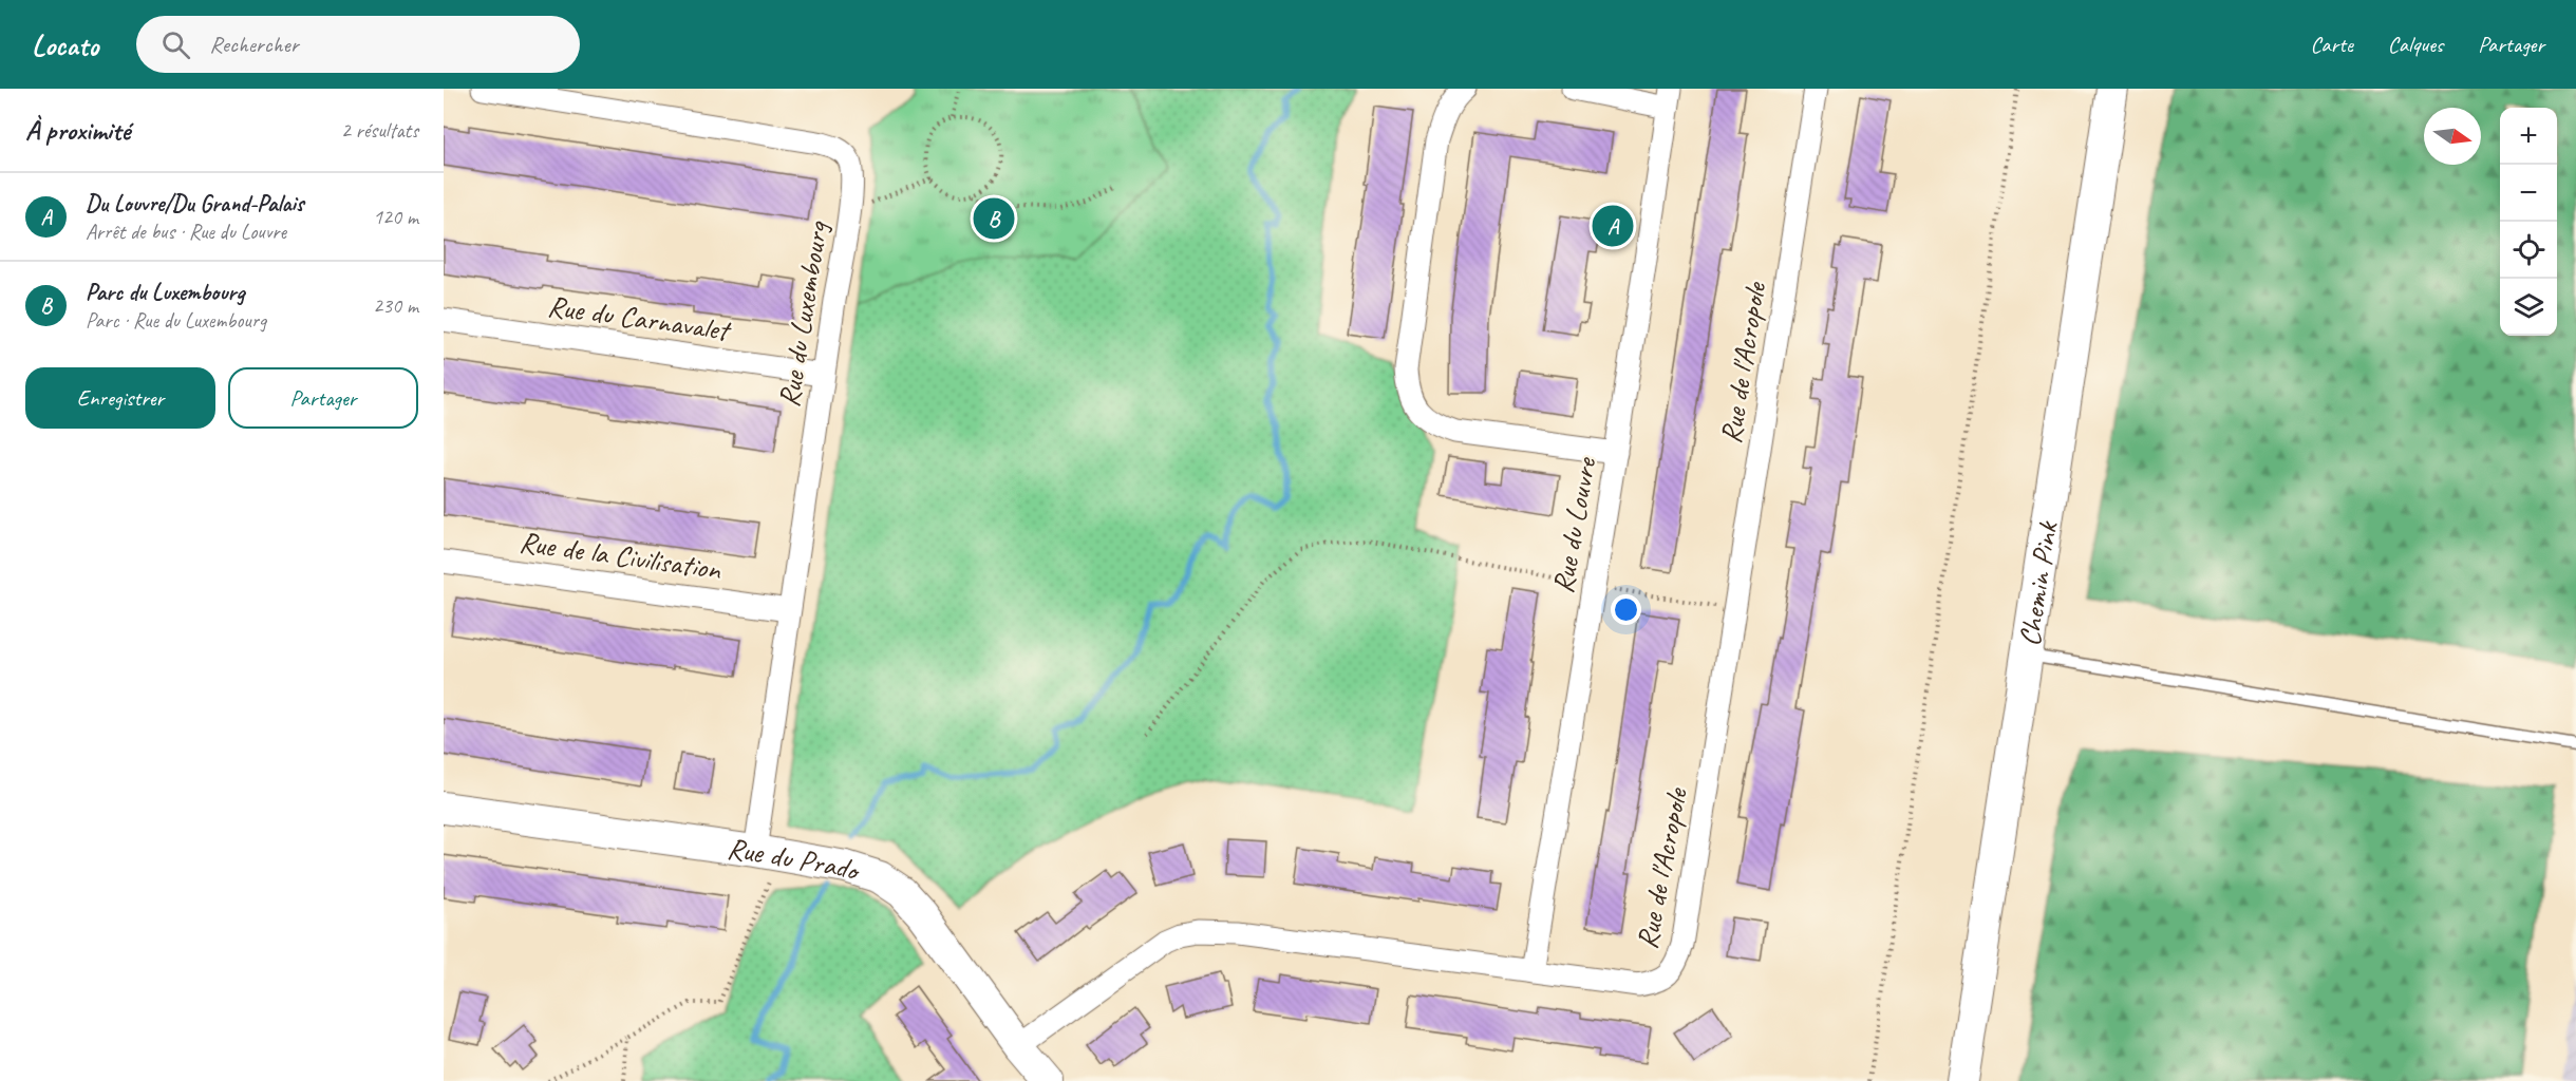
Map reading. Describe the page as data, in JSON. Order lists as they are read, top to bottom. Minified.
{"streets":{"main road":["Chemin Pink","Rue du Prado"],"street":["Rue du Luxembourg","Rue du Carnavalet","Rue de l'Acropole","Rue du Louvre","Rue de la Civilisation"]},"crossings":[["Rue du Luxembourg","Rue du Carnavalet"],["Rue du Luxembourg","Rue de la Civilisation"],["Rue du Luxembourg","Rue du Prado"],["Rue de l'Acropole","Rue du Louvre"],["Rue de l'Acropole","Rue du Prado"]],"north":"right","page":{"header":"Locato","search":"Rechercher","nav":["Carte","Calques","Partager"],"heading":["À proximité","2 résultats"],"map_buttons":["+","−"],"list":[{"mark":"A","name":"Du Louvre/Du Grand-Palais","note":"Arrêt de bus · Rue du Louvre","value":"120 m"},{"mark":"B","name":"Parc du Luxembourg","note":"Parc · Rue du Luxembourg","value":"230 m"}],"pins":["B","A"],"buttons":["Enregistrer","Partager"]}}
